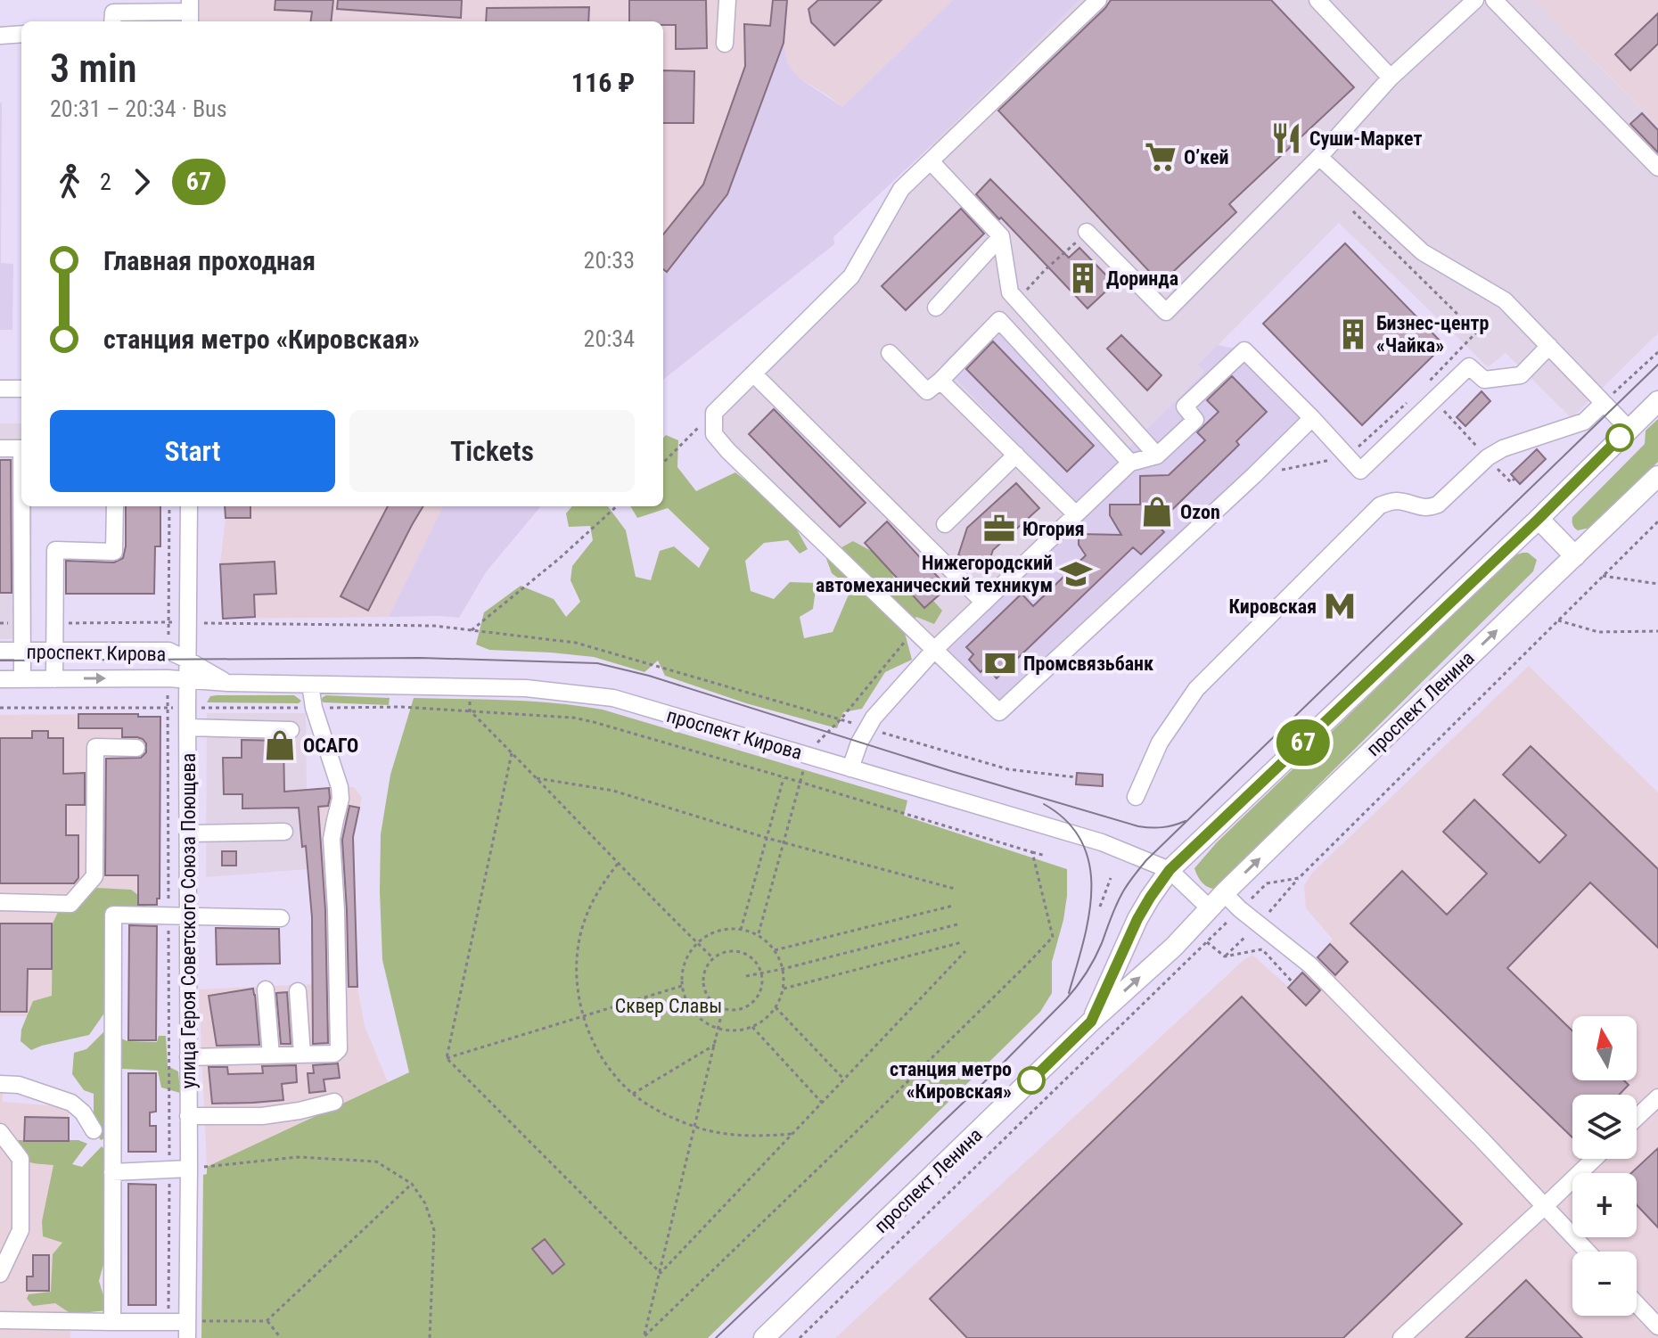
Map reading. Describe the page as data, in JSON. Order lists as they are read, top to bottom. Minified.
{"streets":{"main road":["проспект Ленина"],"street":["проспект Кирова","улица Героя Советского Союза Поющева"]},"crossings":[["проспект Кирова","проспект Ленина"],["проспект Кирова","улица Героя Советского Союза Поющева"]],"parks":["Сквер Славы"],"places":{"restaurant":["Суши-Маркет"],"supermarket":["О’кей"],"building":["Доринда","Бизнес-центр «Чайка»"],"shop":["Ozon","ОСАГО"],"office":["Югория"],"school or university":["Нижегородский автомеханический техникум"],"metro station":["Кировская"],"bank":["Промсвязьбанк"],"other":["станция метро «Кировская»"]},"lines":["bus line 67"],"north":"top","page":{"on_map":"67","heading":["3 min","20:31 – 20:34 · Bus","116 ₽"],"legs":["2","67"],"list":[{"name":"Главная проходная","value":"20:33"},{"name":"станция метро «Кировская»","value":"20:34"}],"buttons":["Start","Tickets"],"map_buttons":["+","−"]}}
